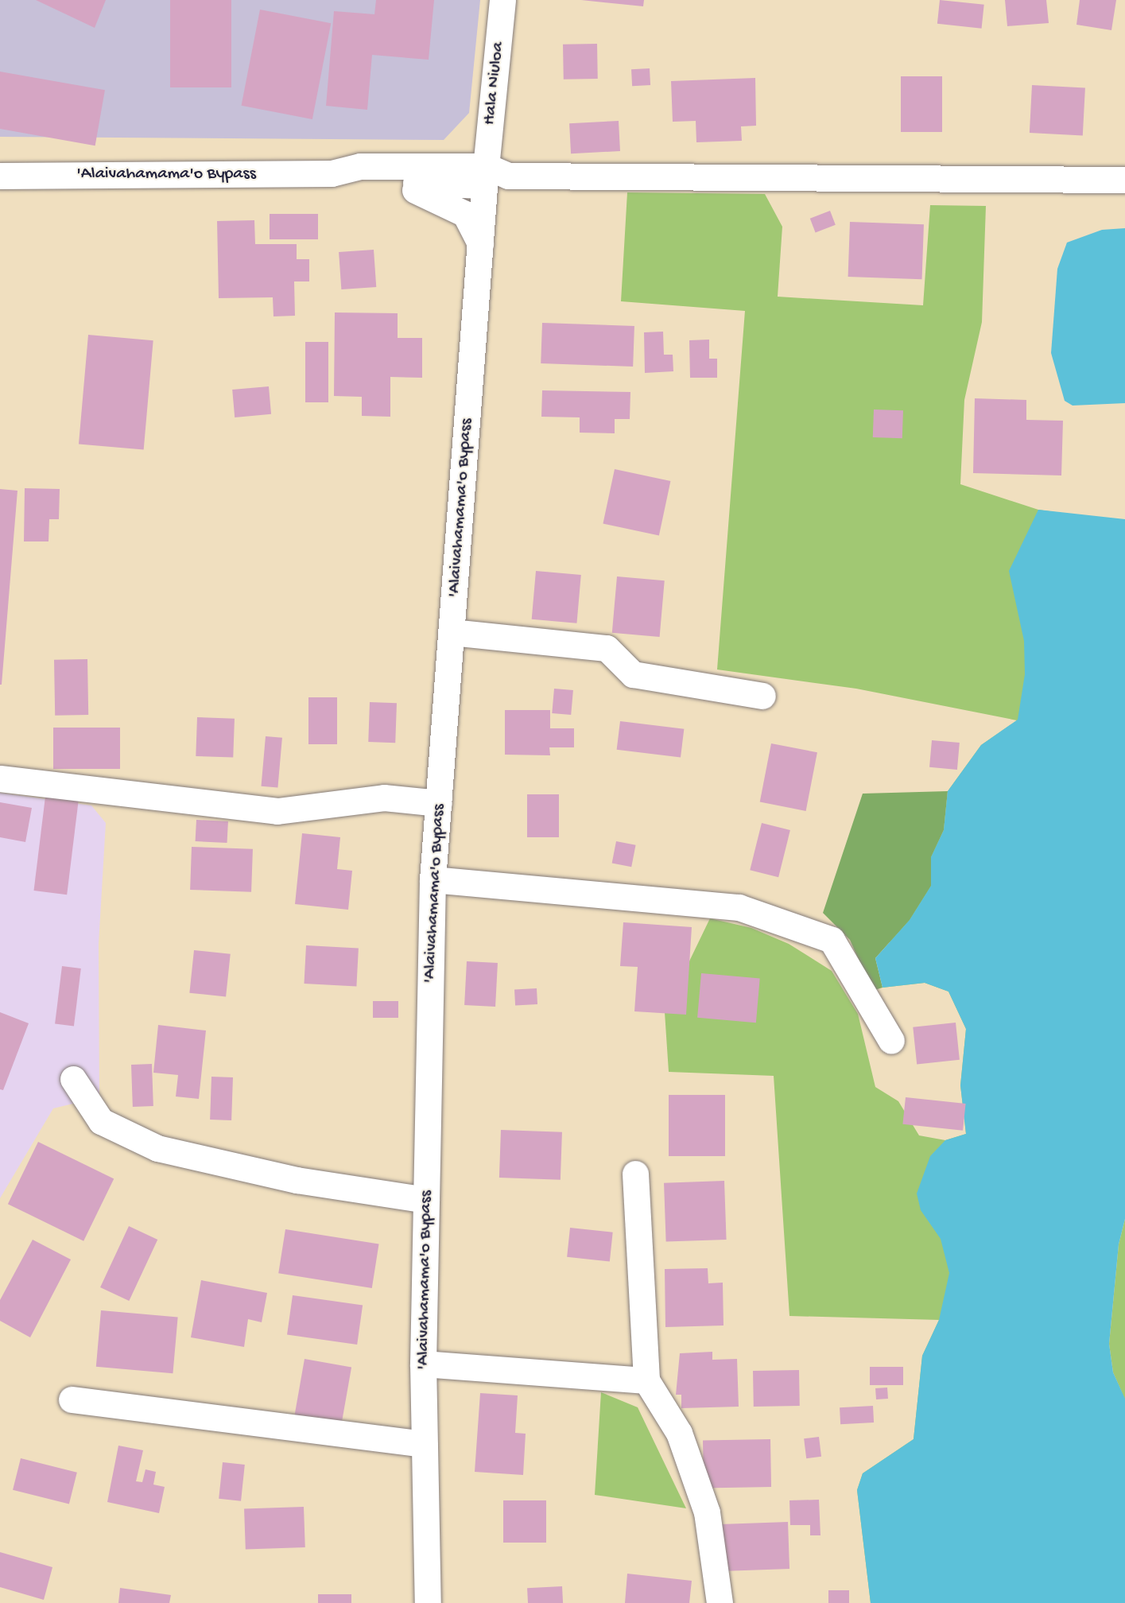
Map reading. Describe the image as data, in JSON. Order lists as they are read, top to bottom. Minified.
{"streets":{"street":["Hala Niuloa","'Alaivahamama'o Bypass"]},"crossings":[["Hala Niuloa","'Alaivahamama'o Bypass"]]}
